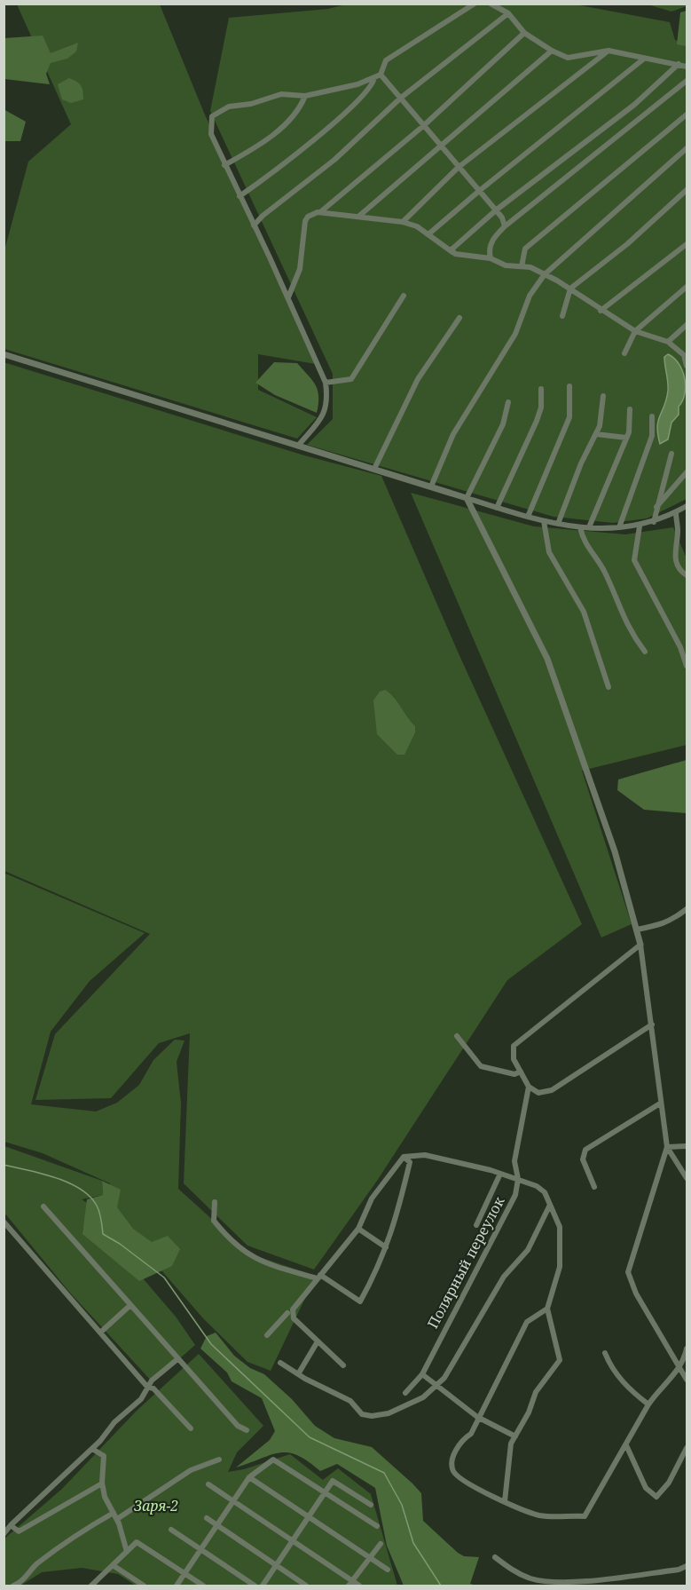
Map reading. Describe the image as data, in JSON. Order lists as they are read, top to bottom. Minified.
{"streets":{"street":["Полярный переулок"]},"parks":["Заря-2"]}
